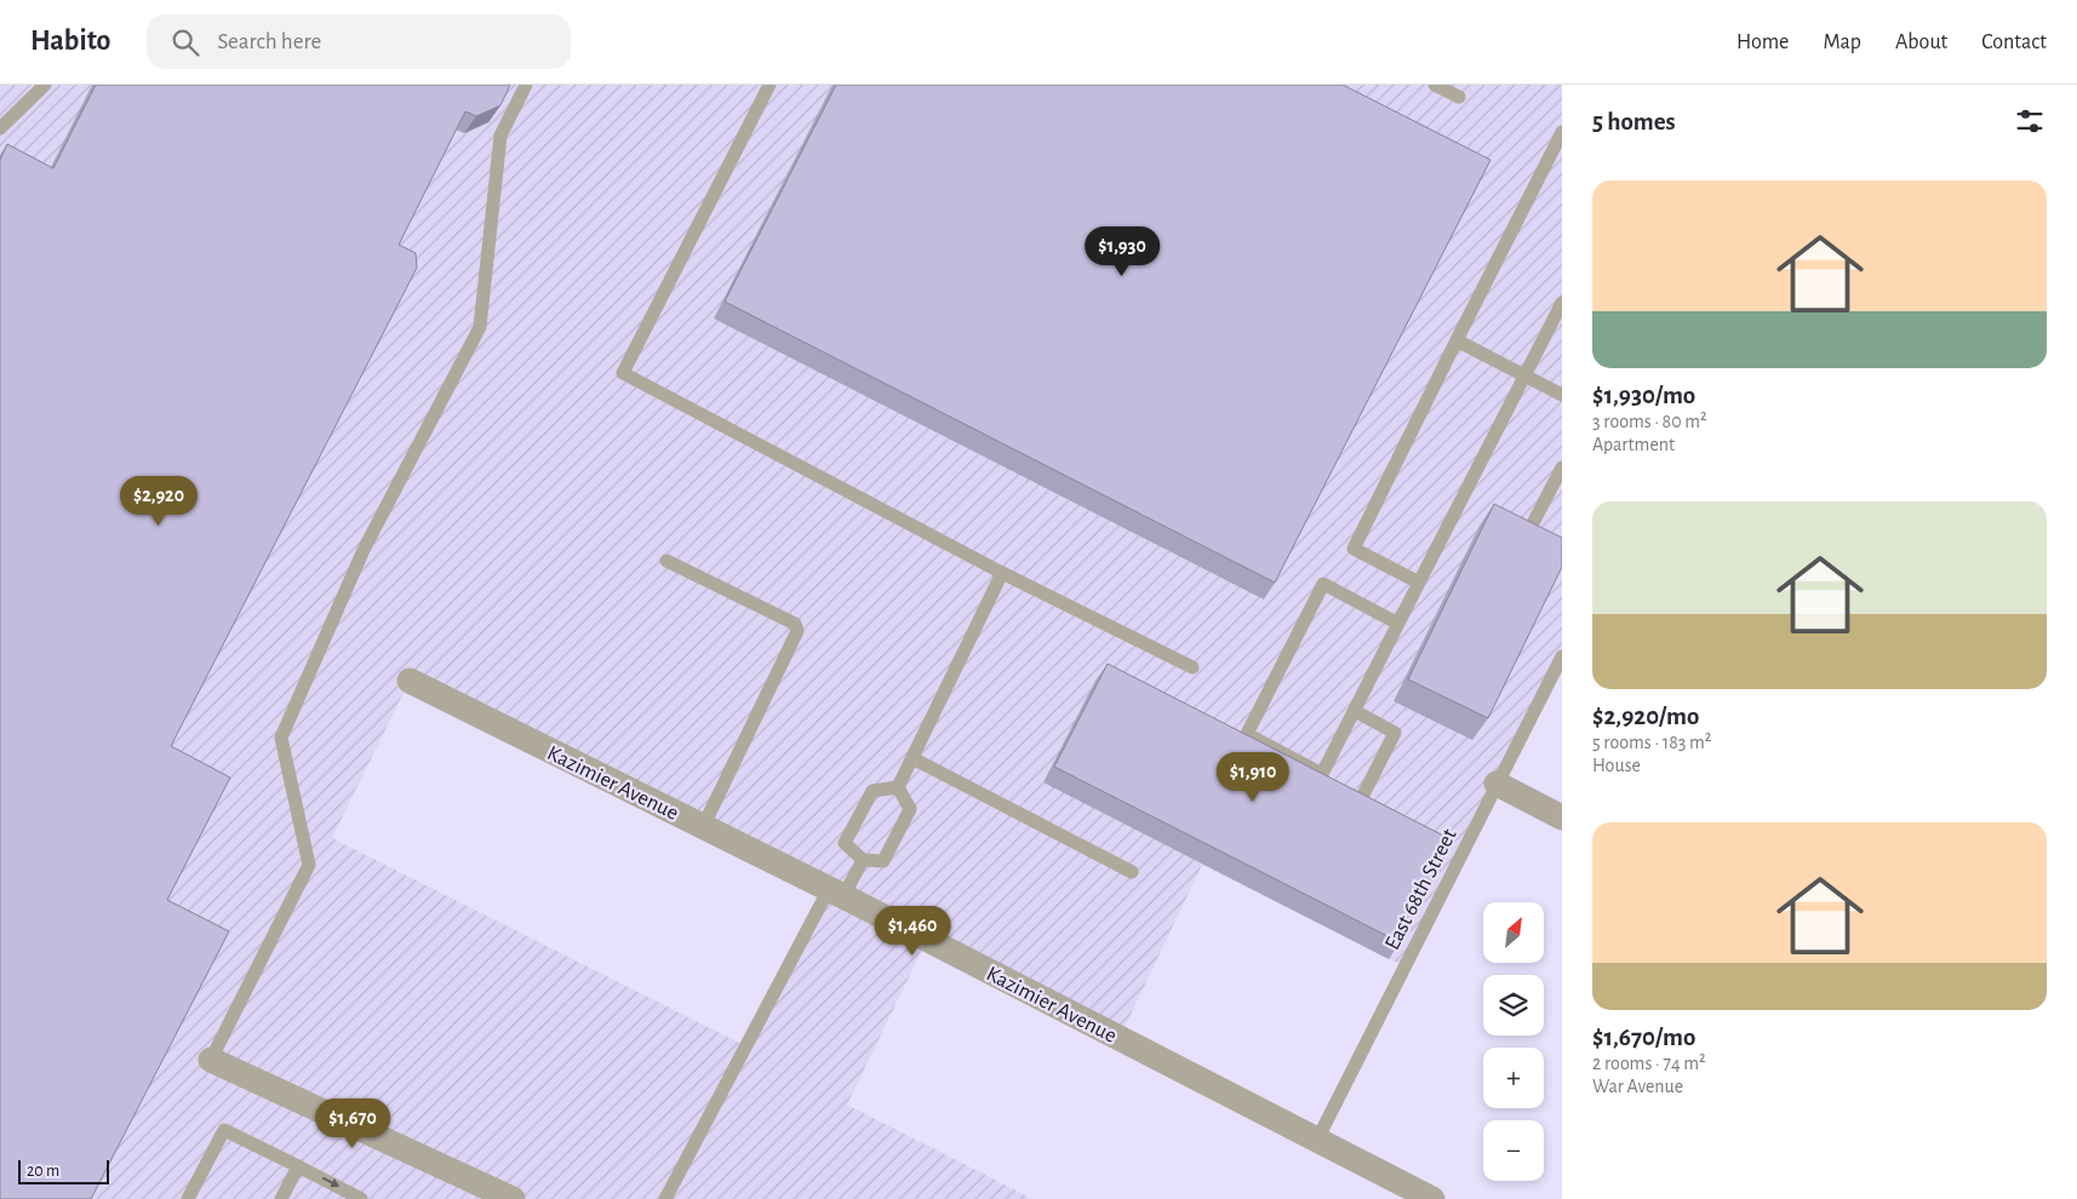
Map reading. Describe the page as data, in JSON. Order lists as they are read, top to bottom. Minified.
{"streets":{"street":["Kazimier Avenue"],"lane":["East 68th Street"]},"crossings":[["Kazimier Avenue","East 68th Street"]],"scale_bar":"20 m","north":"top right","page":{"header":"Habito","search":"Search here","nav":["Home","Map","About","Contact"],"heading":"5 homes","list":[{"name":"$1,930/mo","note":"3 rooms · 80 m² · Apartment"},{"name":"$2,920/mo","note":"5 rooms · 183 m² · House"},{"name":"$1,670/mo","note":"2 rooms · 74 m² · War Avenue"}],"price":["$1,930","$2,920","$1,910","$1,460","$1,670"],"map_buttons":["+","−"],"scale":"20 m"}}
